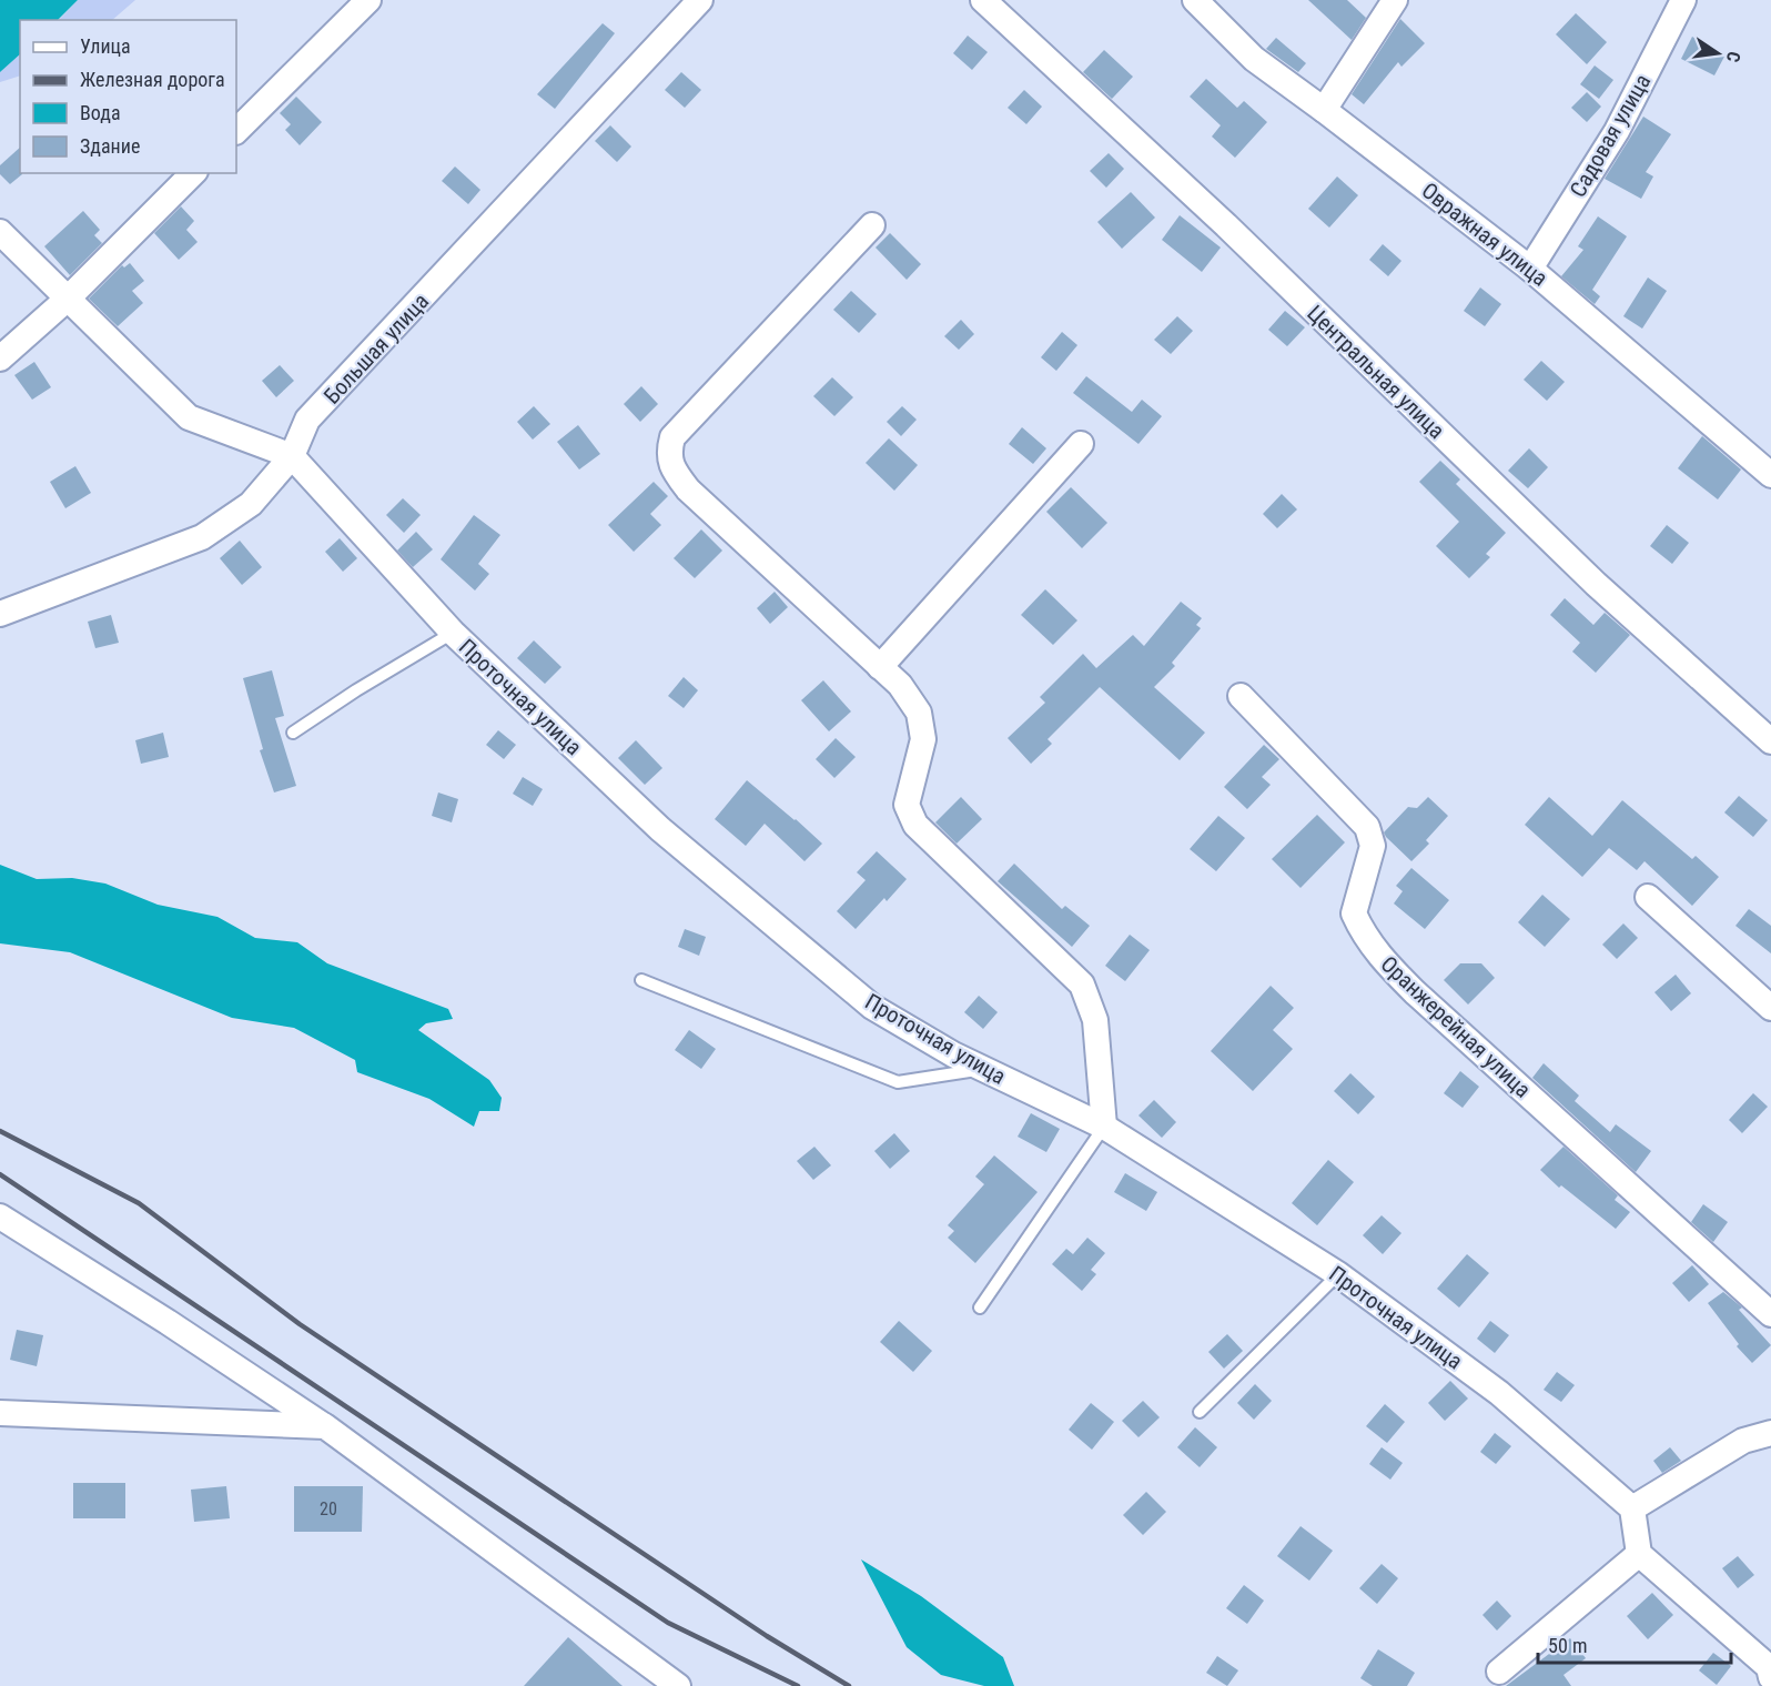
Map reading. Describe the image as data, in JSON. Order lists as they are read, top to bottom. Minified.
{"streets":{"street":["Садовая улица","Овражная улица","Большая улица","Центральная улица","Проточная улица","Оранжерейная улица"]},"crossings":[["Садовая улица","Овражная улица"],["Большая улица","Проточная улица"]],"house_numbers":["20"],"legend":["Улица","Железная дорога","Вода","Здание"],"scale_bar":"50 m","north":"right"}
